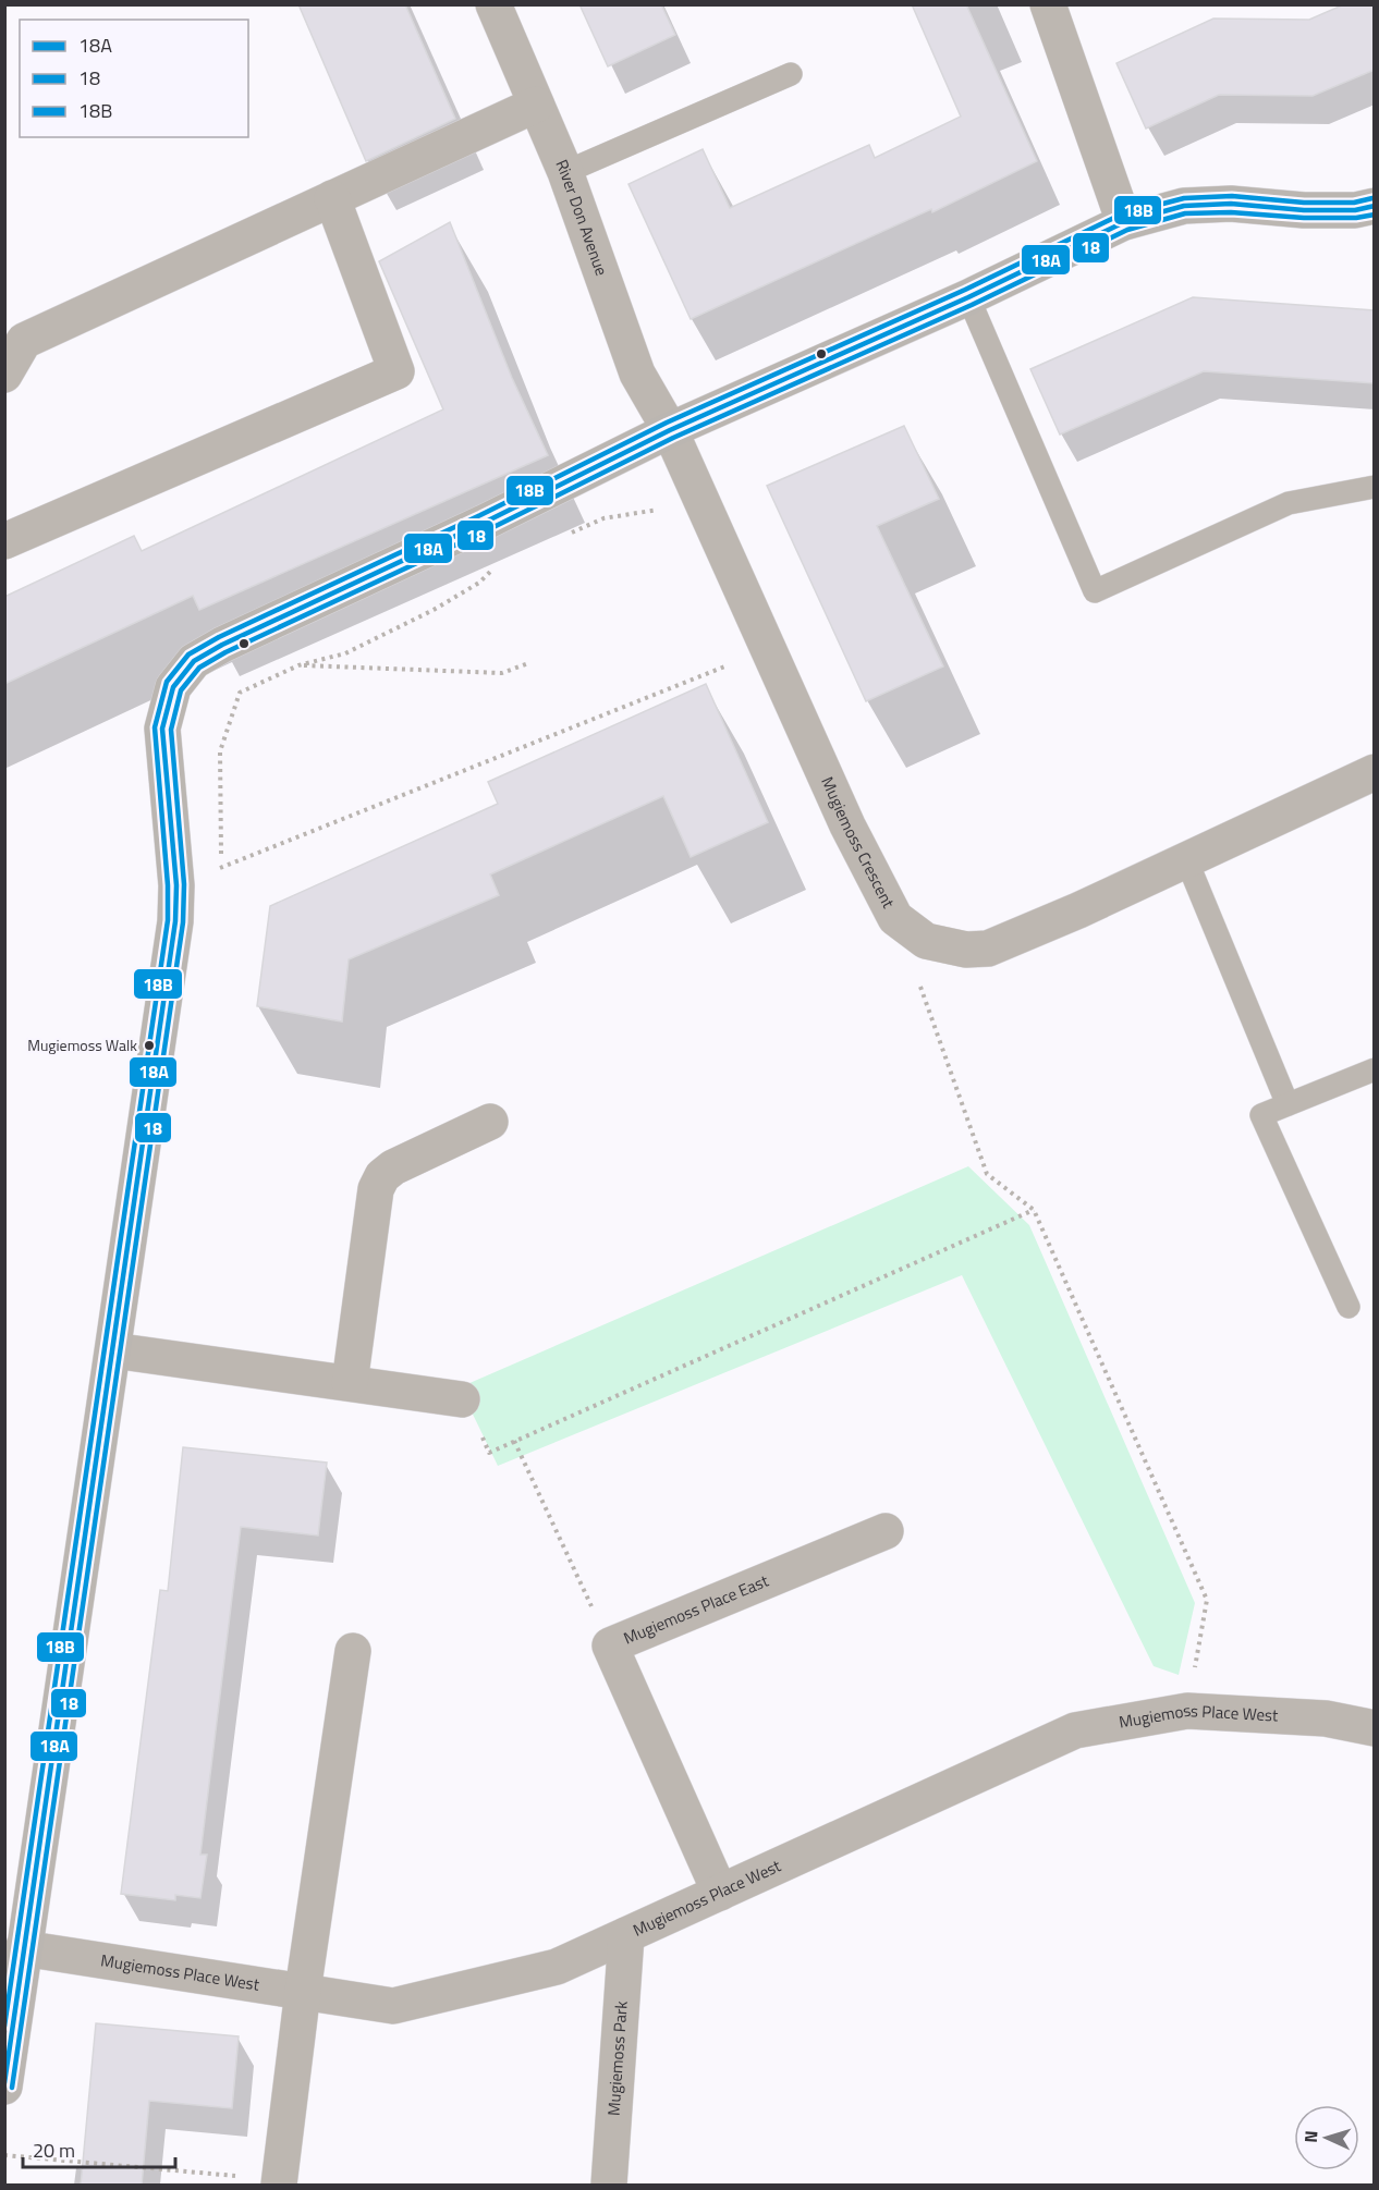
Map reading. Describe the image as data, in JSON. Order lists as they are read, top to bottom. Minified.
{"streets":{"street":["River Don Avenue","Mugiemoss Crescent","Mugiemoss Place East","Mugiemoss Place West","Mugiemoss Park"]},"crossings":[["River Don Avenue","Mugiemoss Crescent"],["Mugiemoss Place East","Mugiemoss Place West"],["Mugiemoss Place West","Mugiemoss Park"]],"places":["Mugiemoss Walk"],"lines":["transit line 18B","transit line 18A","transit line 18"],"legend":["18A","18","18B"],"scale_bar":"20 m","north":"left"}
